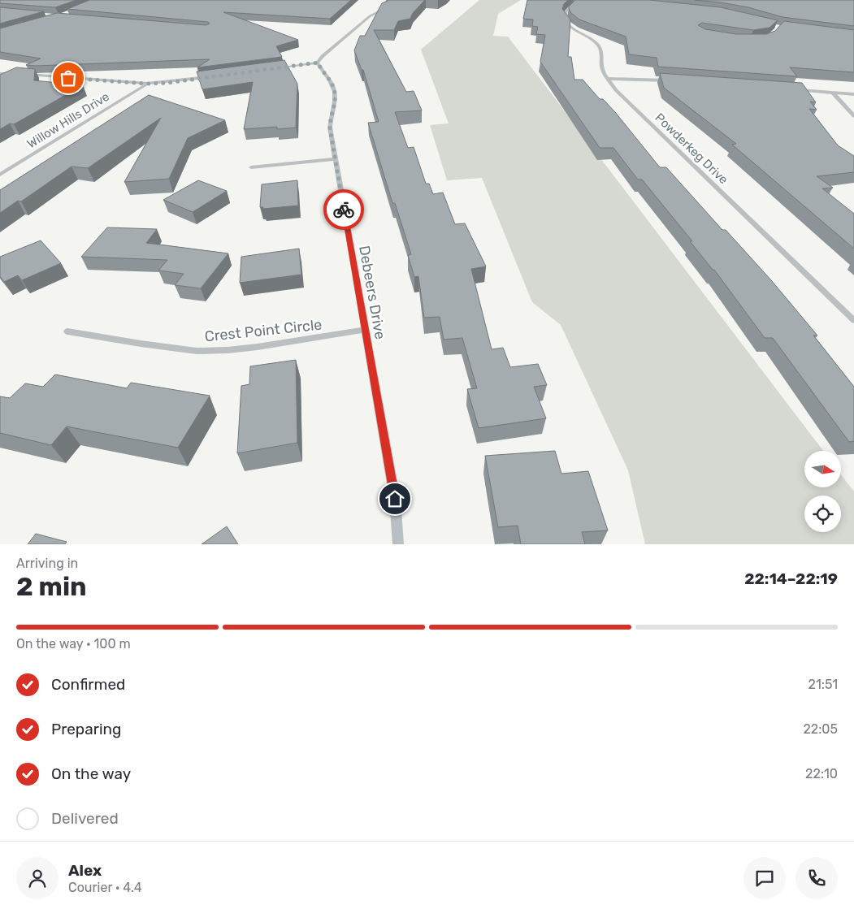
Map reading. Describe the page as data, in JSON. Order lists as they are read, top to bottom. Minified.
{"streets":{"street":["Willow Hills Drive","Powderkeg Drive","Debeers Drive","Crest Point Circle"]},"crossings":[["Debeers Drive","Crest Point Circle"]],"north":"right","page":{"heading":["2 min","Arriving in","22:14–22:19"],"panel":["Alex","Courier · 4.4"],"bar":"On the way · 100 m","list":[["Confirmed","21:51"],["Preparing","22:05"],["On the way","22:10"],"Delivered"]}}
